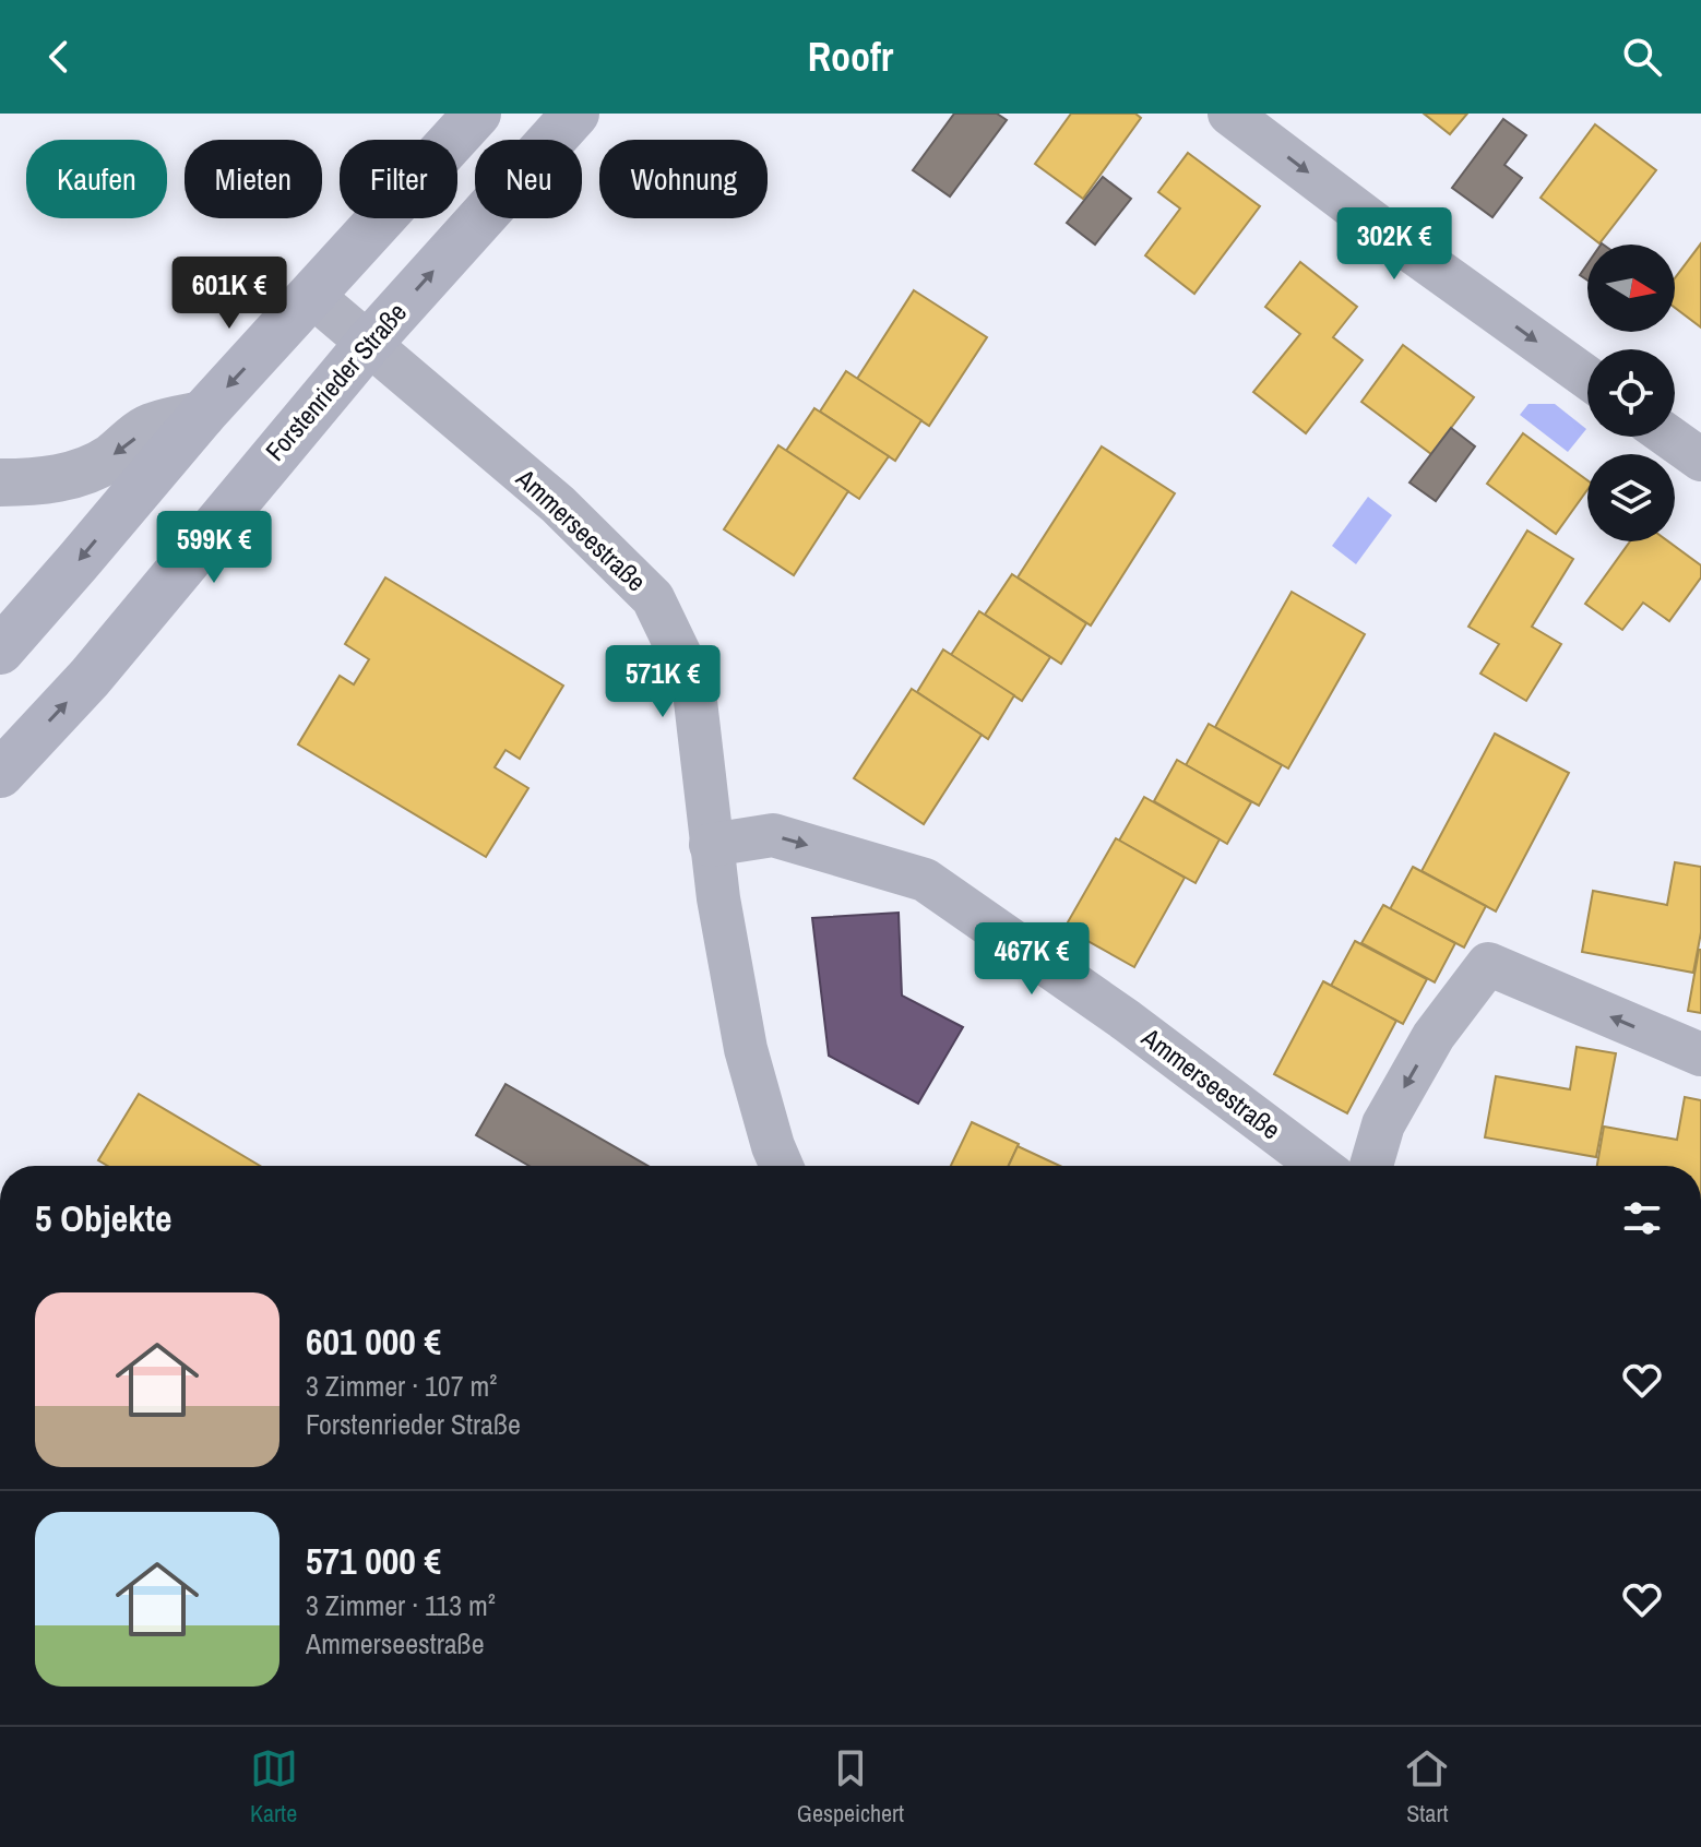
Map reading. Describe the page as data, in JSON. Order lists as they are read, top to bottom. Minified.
{"streets":{"main road":["Forstenrieder Straße"],"street":["Ammerseestraße"]},"crossings":[["Forstenrieder Straße","Ammerseestraße"]],"one_way":["Ammerseestraße"],"north":"right","page":{"header":"Roofr","chip":["Kaufen","Mieten","Filter","Neu","Wohnung"],"price":["302K €","601K €","599K €","571K €","467K €"],"heading":"5 Objekte","list":[{"name":"601 000 €","note":"3 Zimmer · 107 m² · Forstenrieder Straße"},{"name":"571 000 €","note":"3 Zimmer · 113 m² · Ammerseestraße"}],"tabs":["Karte","Gespeichert","Start"]}}
